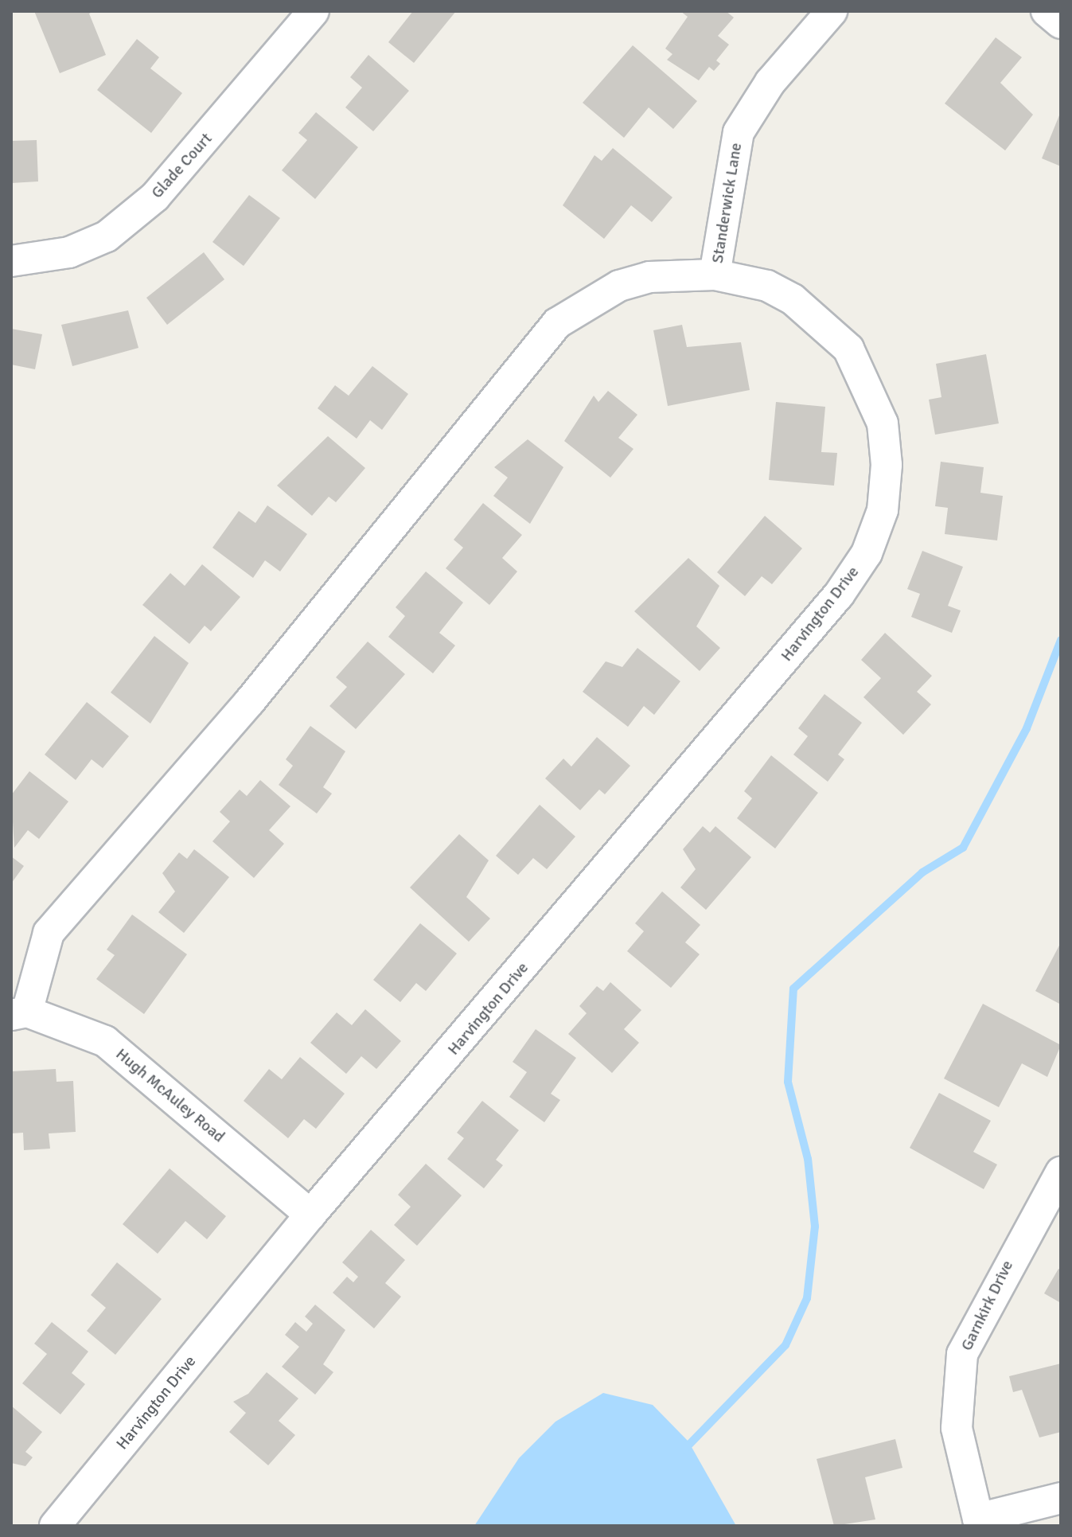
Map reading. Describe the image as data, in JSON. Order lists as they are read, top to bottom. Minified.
{"streets":{"street":["Glade Court","Standerwick Lane","Harvington Drive","Hugh McAuley Road","Garnkirk Drive"]},"crossings":[["Standerwick Lane","Harvington Drive"],["Harvington Drive","Hugh McAuley Road"]]}
